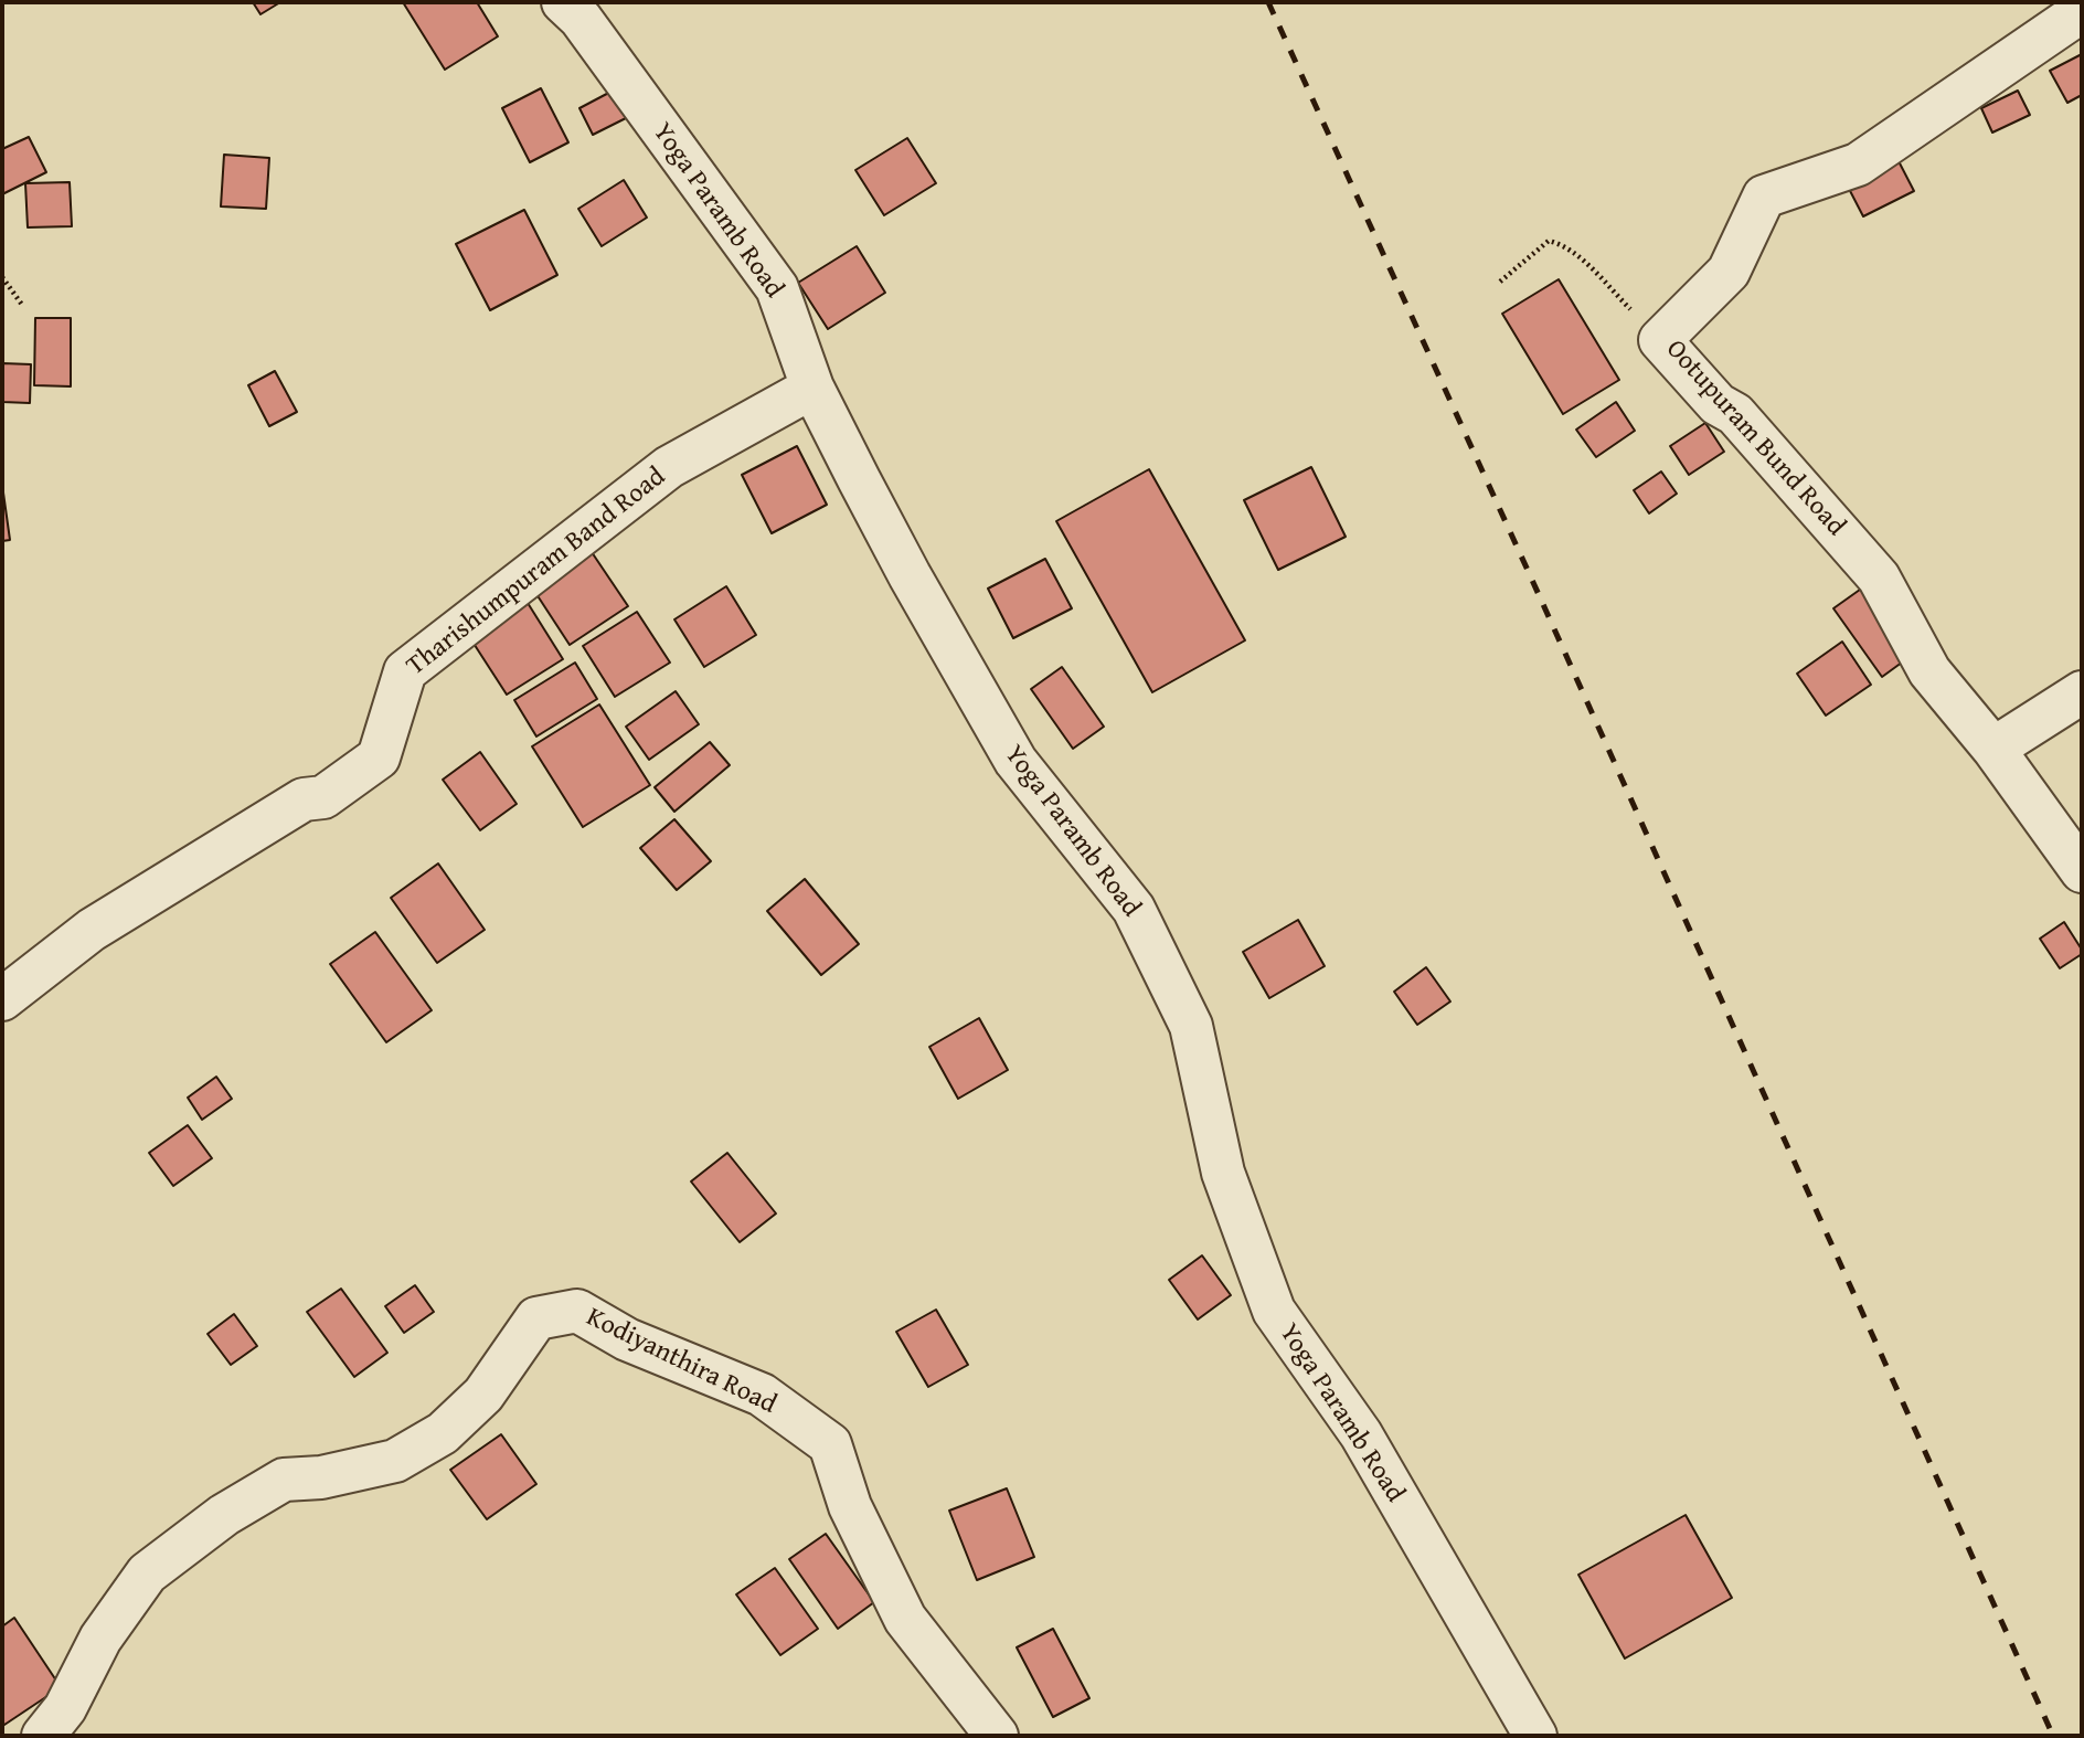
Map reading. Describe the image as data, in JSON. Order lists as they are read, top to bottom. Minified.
{"streets":{"street":["Yoga Paramb Road","Ootupuram Bund Road","Tharishumpuram Band Road","Kodiyanthira Road"]},"crossings":[["Yoga Paramb Road","Tharishumpuram Band Road"]]}
